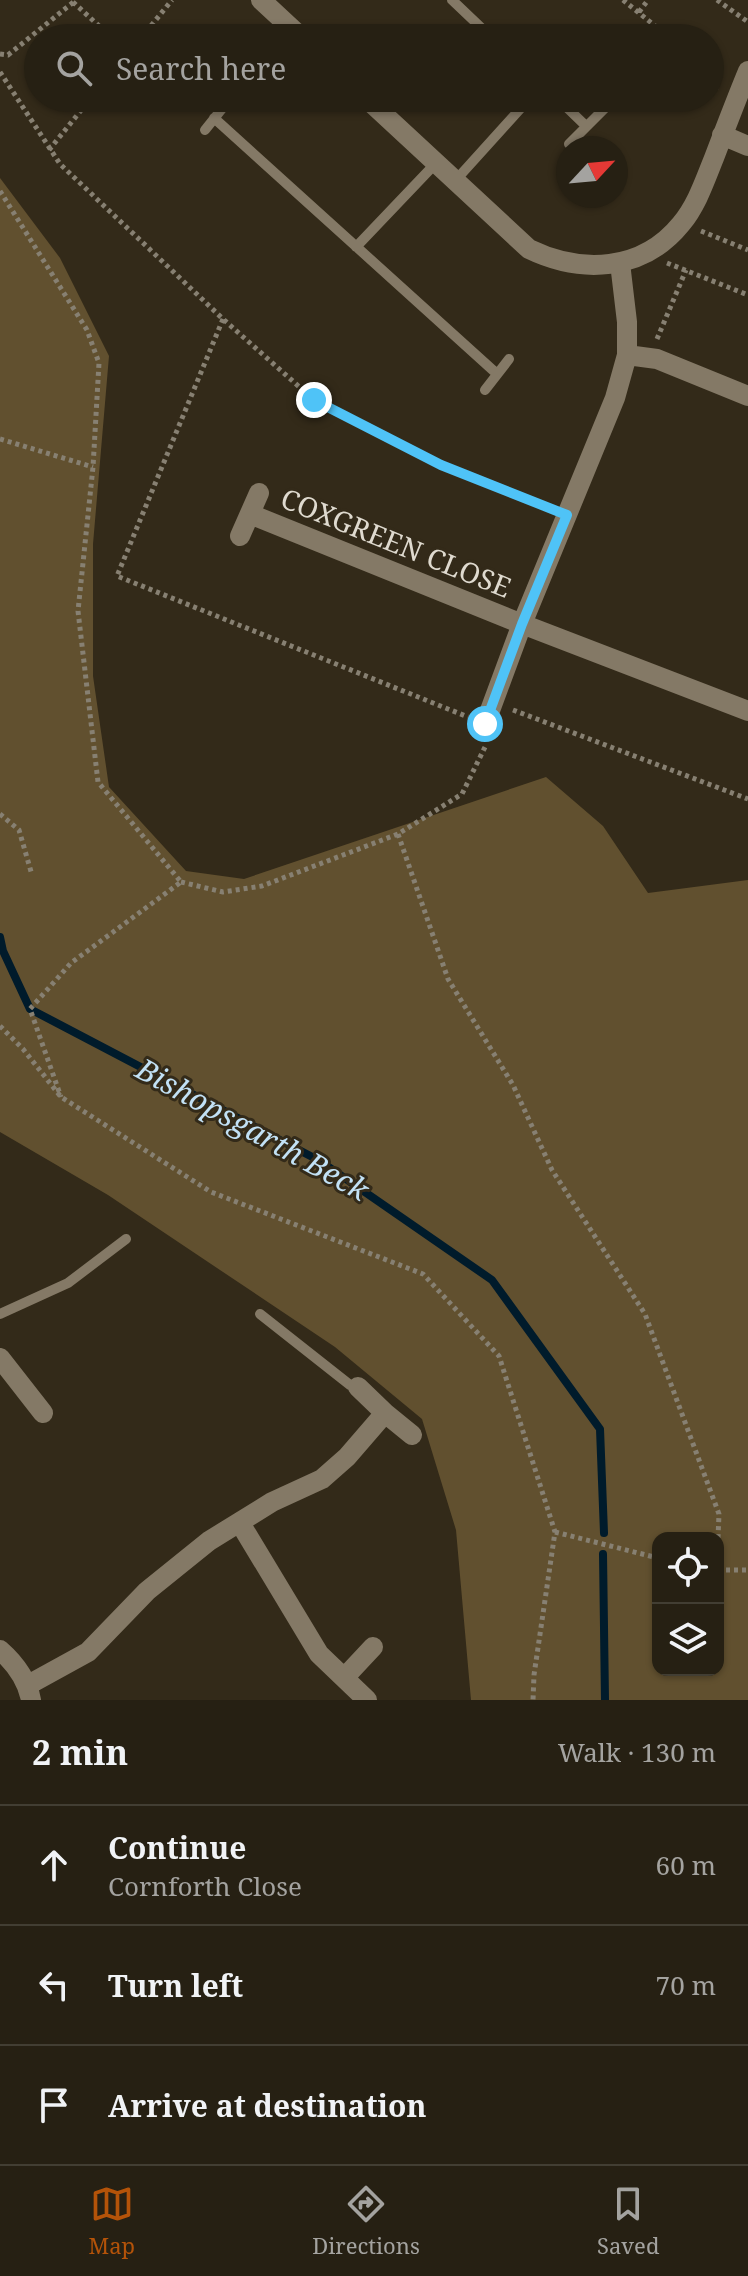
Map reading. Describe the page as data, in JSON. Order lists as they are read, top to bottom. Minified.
{"streets":{"street":["COXGREEN CLOSE"]},"water":["Bishopsgarth Beck"],"north":"top right","page":{"search":"Search here","heading":["2 min","Walk · 130 m"],"list":[["Continue","Cornforth Close","60 m"],["Turn left","70 m"],"Arrive at destination"],"nav":["Map","Directions","Saved"]}}
